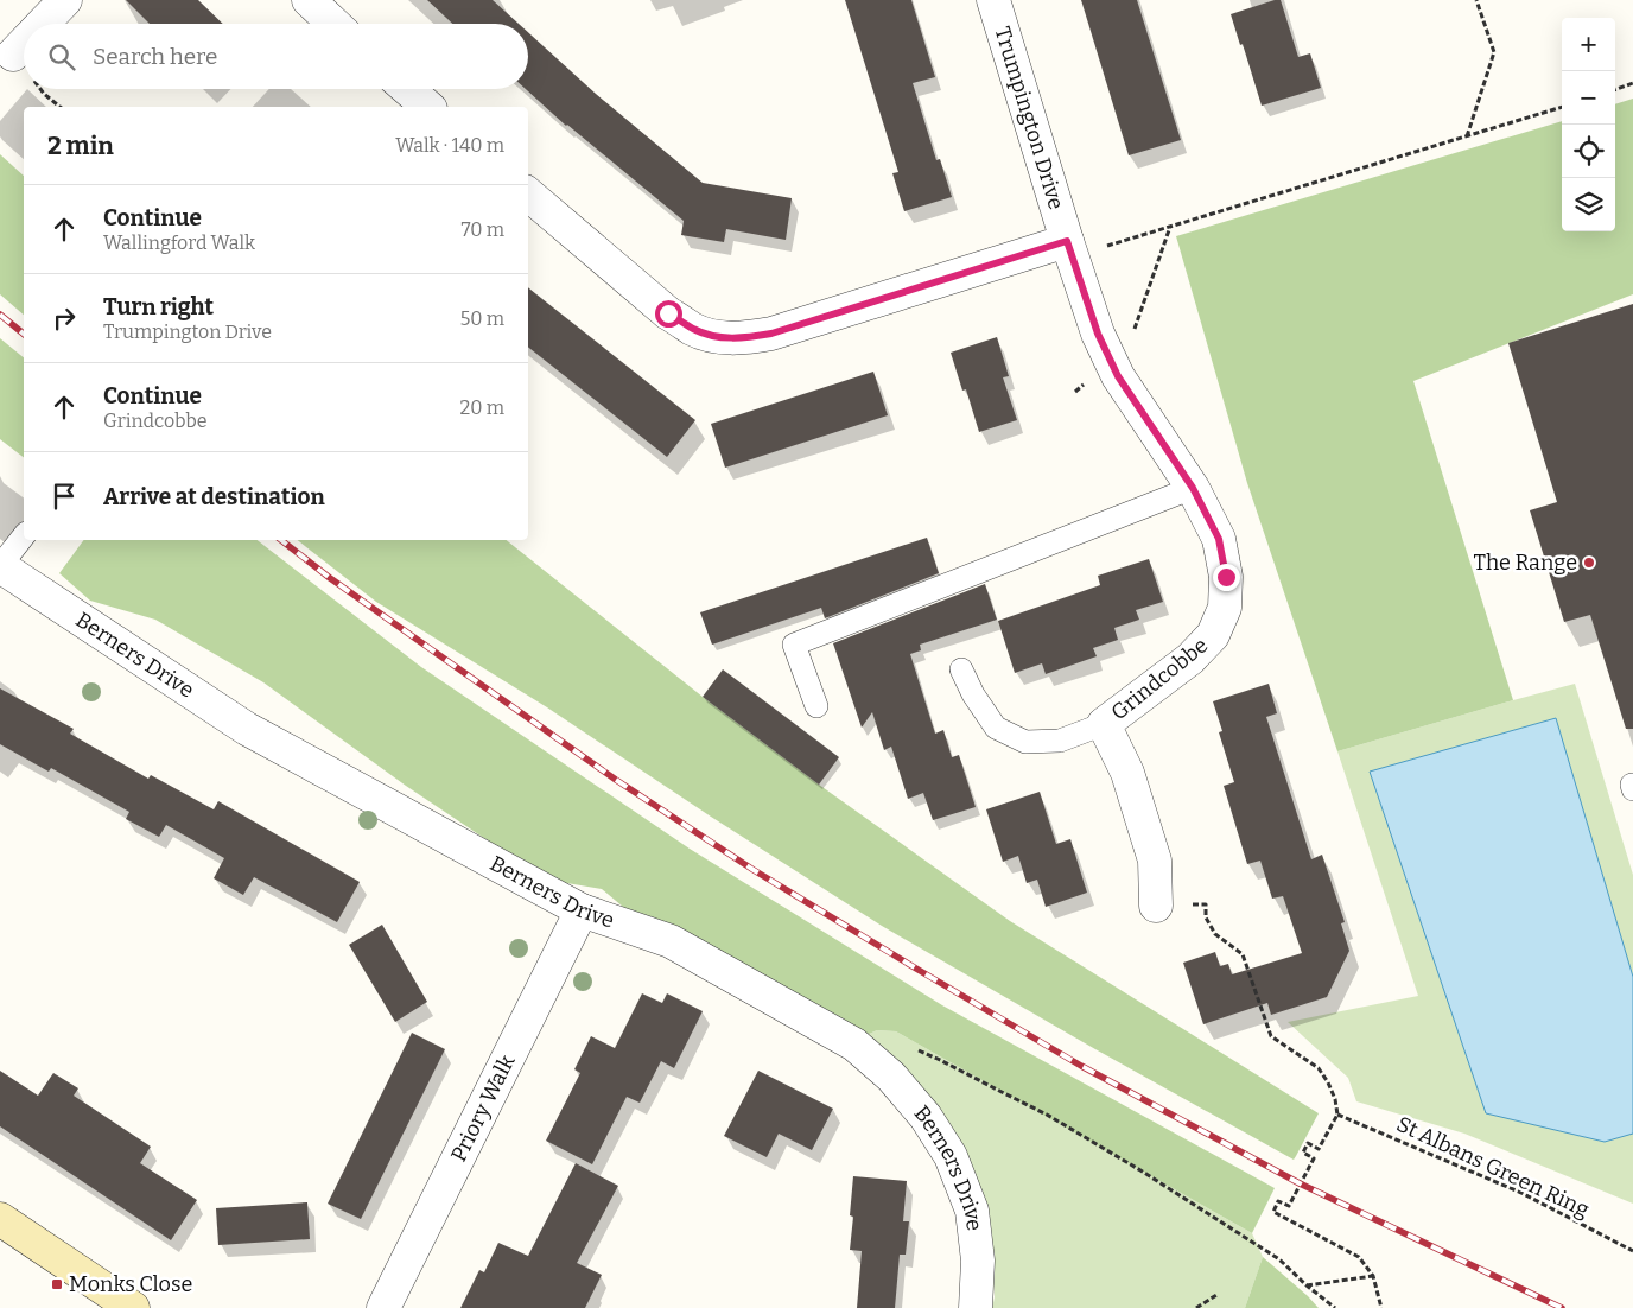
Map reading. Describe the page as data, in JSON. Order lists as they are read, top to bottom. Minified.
{"streets":{"street":["Trumpington Drive","Berners Drive","Grindcobbe","Priory Walk"],"path":["St Albans Green Ring"]},"crossings":[["Trumpington Drive","Grindcobbe"],["Berners Drive","Priory Walk"]],"places":{"other":["The Range"],"transit":["Monks Close"]},"page":{"map_buttons":["+","−"],"search":"Search here","heading":["2 min","Walk · 140 m"],"list":[["Continue","Wallingford Walk","70 m"],["Turn right","Trumpington Drive","50 m"],["Continue","Grindcobbe","20 m"],"Arrive at destination"]}}
